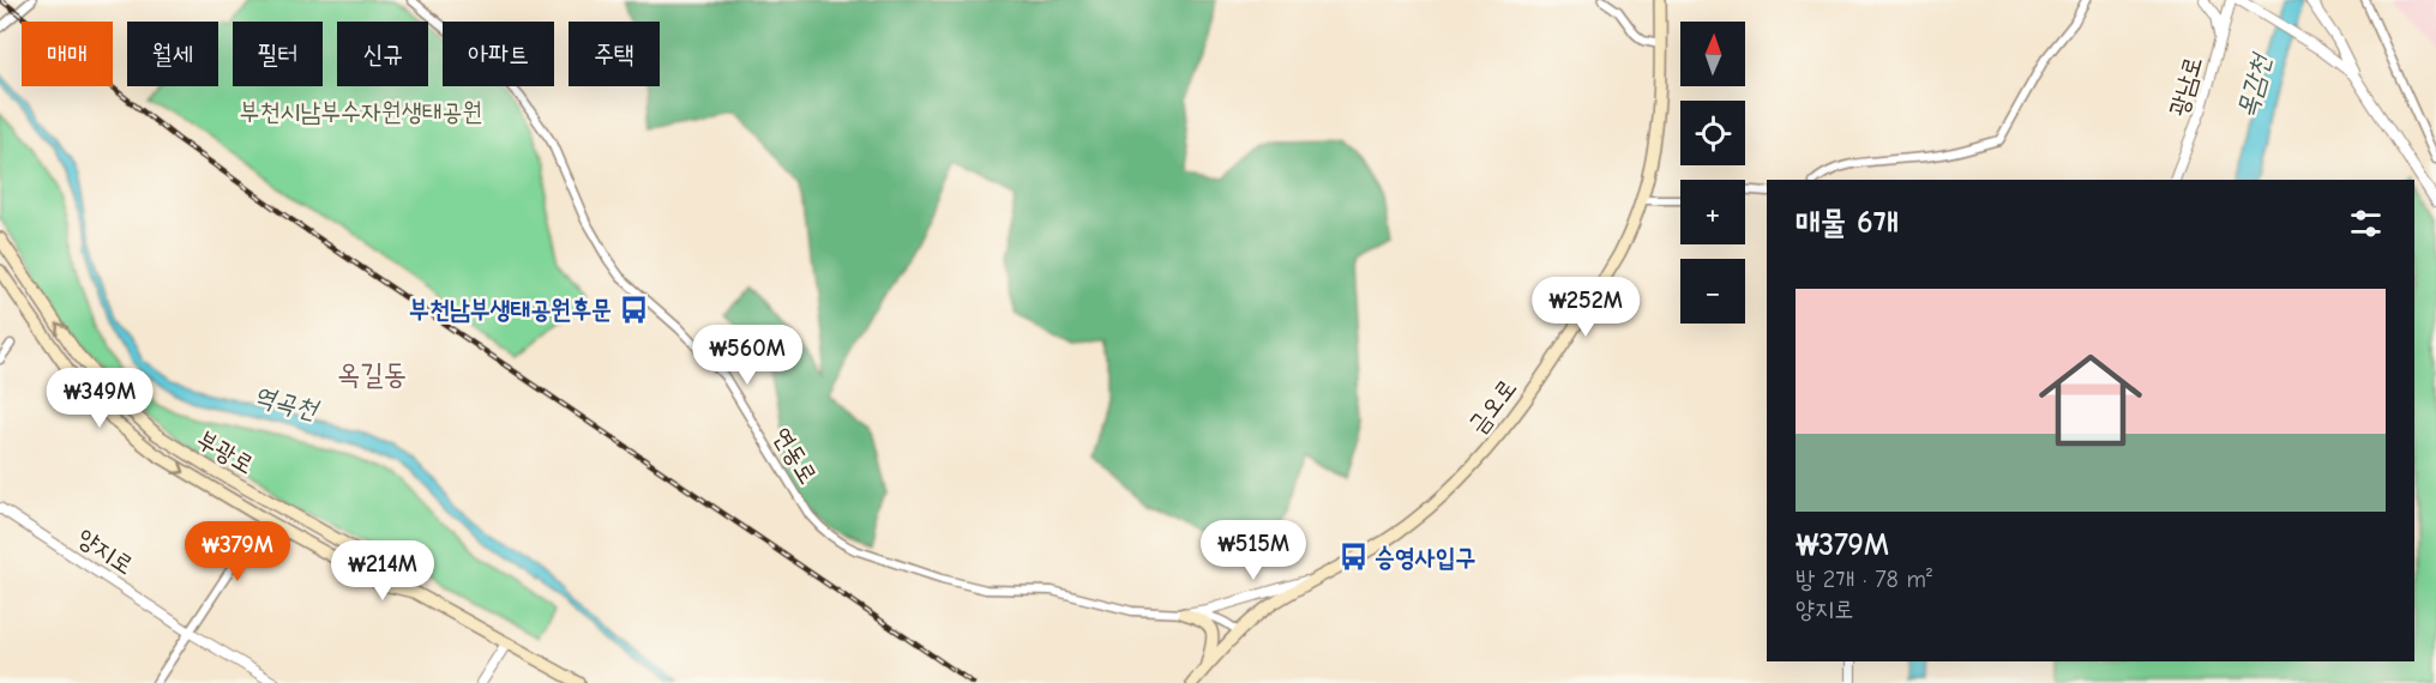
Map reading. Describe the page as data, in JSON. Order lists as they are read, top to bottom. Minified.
{"streets":{"main road":["금오로","부광로"],"street":["광남로","연동로","양지로"]},"crossings":[["금오로","연동로"]],"districts":["옥길동"],"water":["목감천","역곡천"],"parks":["부천시남부수자원생태공원"],"places":{"bus stop":["부천남부생태공원후문","승영사입구"]},"north":"top","page":{"map_buttons":["+","−"],"chip":["매매","월세","필터","신규","아파트","주택"],"heading":"매물 6개","list":[{"name":"₩379M","note":"방 2개 · 78 m² · 양지로"}],"price":["₩252M","₩560M","₩349M","₩515M","₩379M","₩214M"]}}
